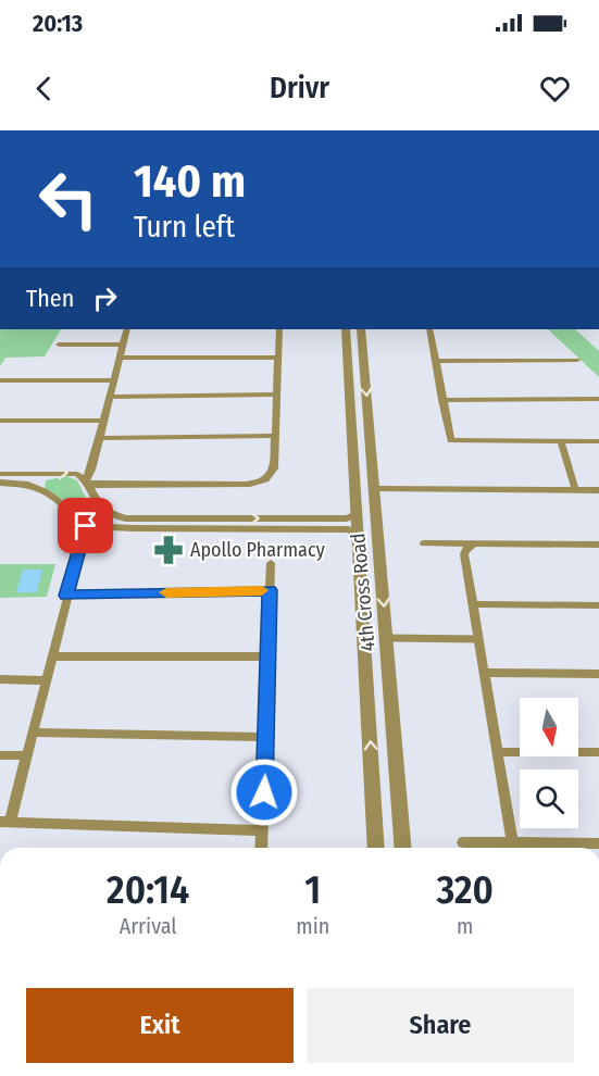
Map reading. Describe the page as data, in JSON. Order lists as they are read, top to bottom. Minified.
{"streets":{"street":["4th Cross Road"]},"places":{"pharmacy":["Apollo Pharmacy"]},"north":"bottom","page":{"status":"20:13","header":"Drivr","turn":["140 m","Turn left"],"then":"Then","eta":["20:14","Arrival","1","min","320","m"],"buttons":["Exit","Share"]}}
